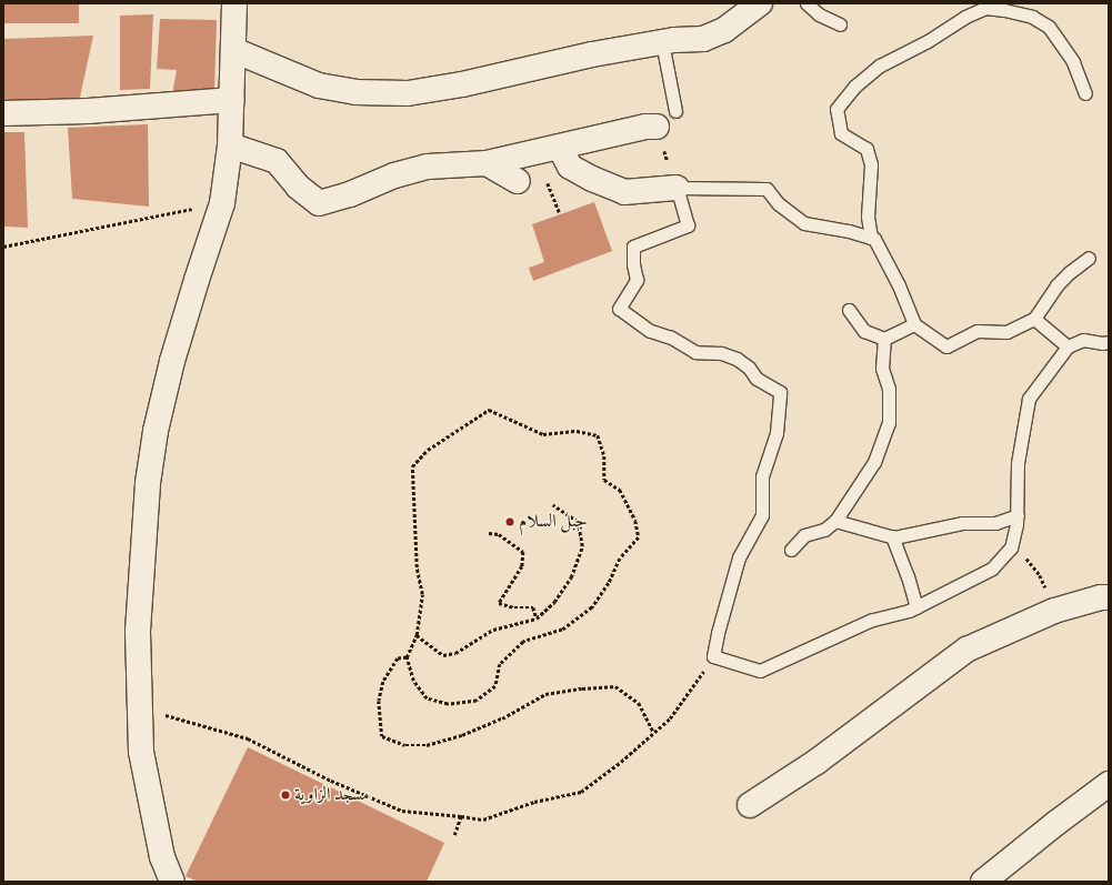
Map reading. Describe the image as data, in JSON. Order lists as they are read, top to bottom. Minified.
{"places":["جبل السلام","مسجد الزاوية"]}
